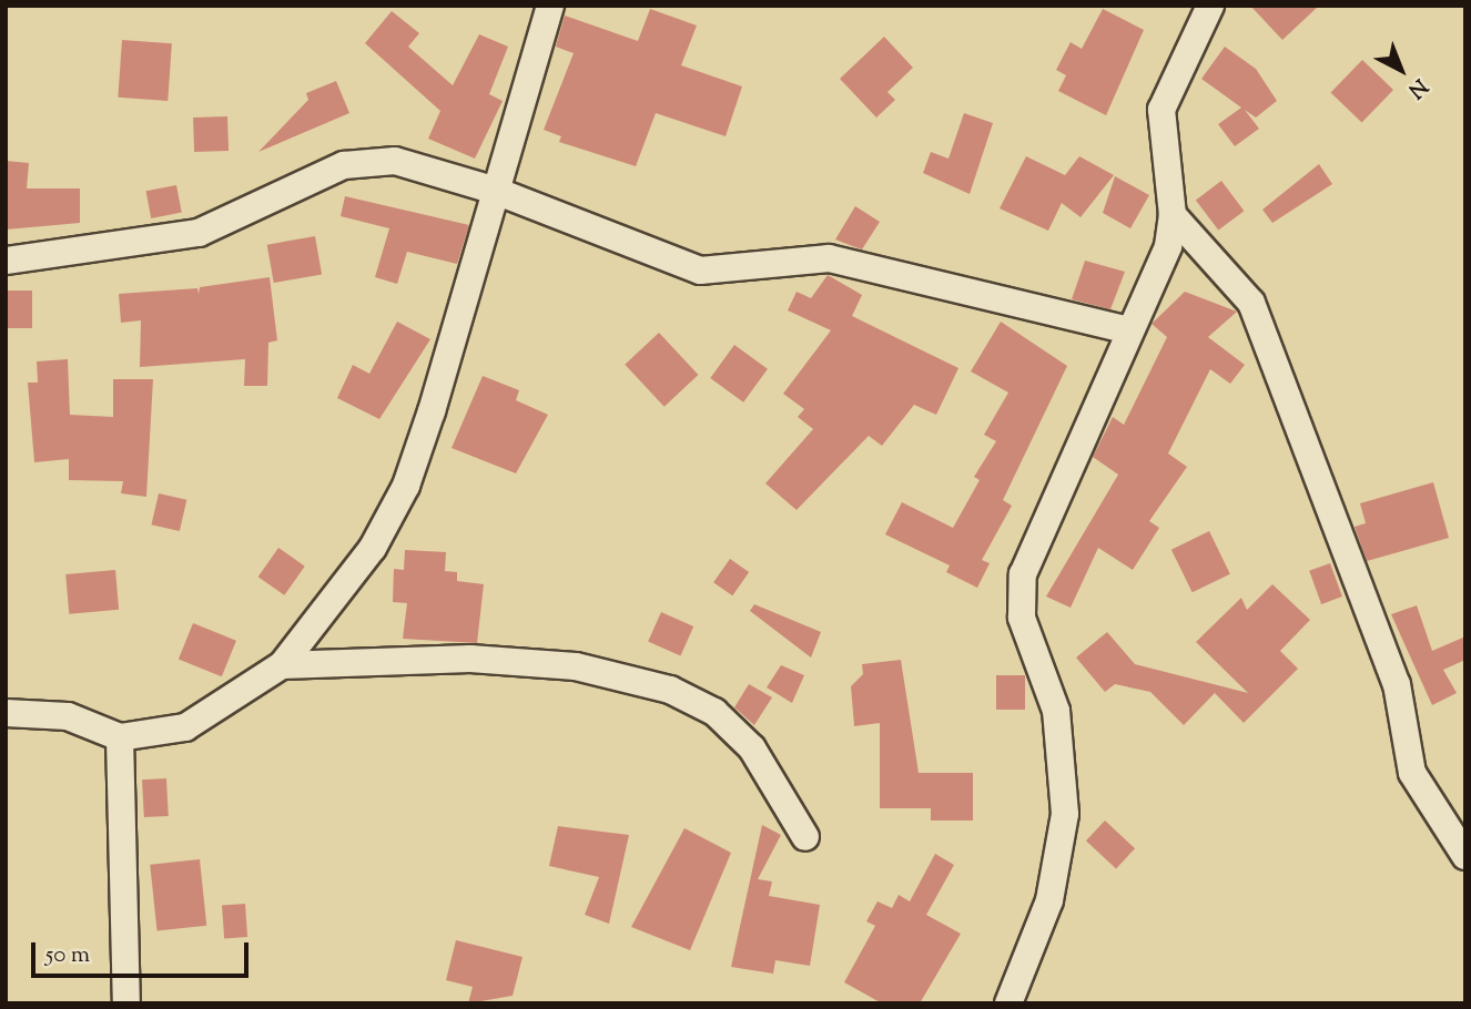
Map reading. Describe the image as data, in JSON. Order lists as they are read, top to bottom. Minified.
{"scale_bar":"50 m","north":"bottom right"}
